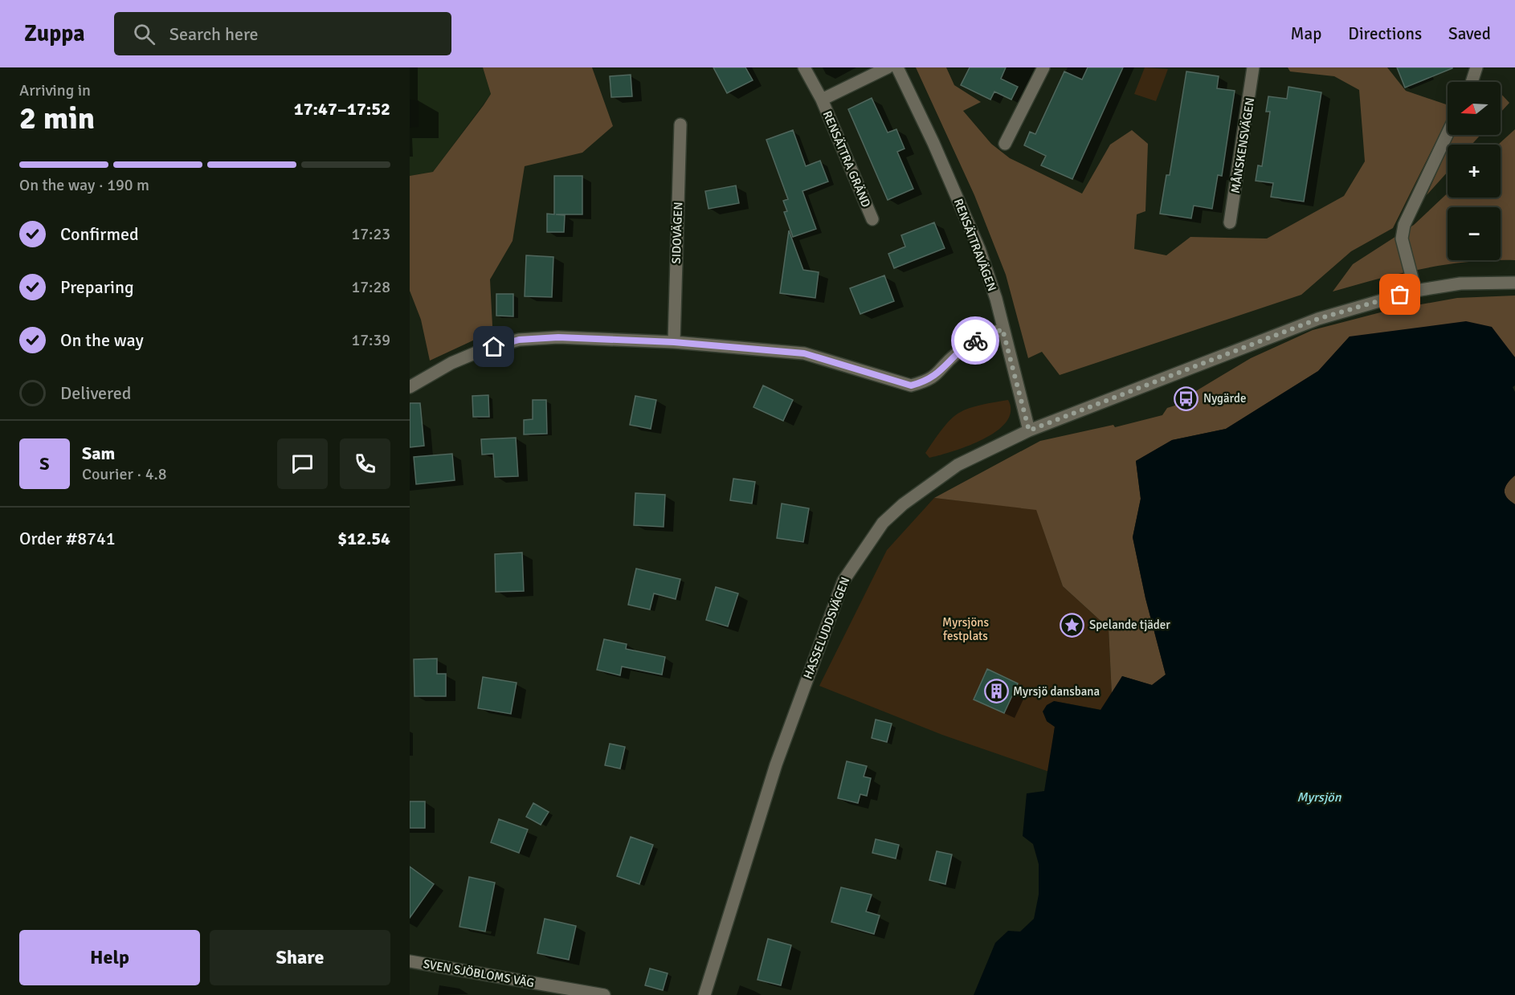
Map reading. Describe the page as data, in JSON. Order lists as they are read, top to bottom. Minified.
{"streets":{"street":["MÅNSKENSVÄGEN","RENSÄTTRA GRÄND","SIDOVÄGEN","RENSÄTTRAVÄGEN","HASSELUDDSVÄGEN","SVEN SJÖBLOMS VÄG"]},"crossings":[["RENSÄTTRAVÄGEN","HASSELUDDSVÄGEN"]],"water":["Myrsjön"],"parks":["Myrsjöns festplats"],"places":{"bus stop":["Nygärde"],"place":["Spelande tjäder"],"building":["Myrsjö dansbana"]},"north":"left","page":{"header":"Zuppa","search":"Search here","nav":["Map","Directions","Saved"],"heading":["2 min","Arriving in","17:47–17:52"],"panel":["Sam","Courier · 4.8","Order #8741","$12.54"],"map_buttons":["+","−"],"bar":"On the way · 190 m","list":[["Confirmed","17:23"],["Preparing","17:28"],["On the way","17:39"],"Delivered"],"round":"S","buttons":["Help","Share"]}}
